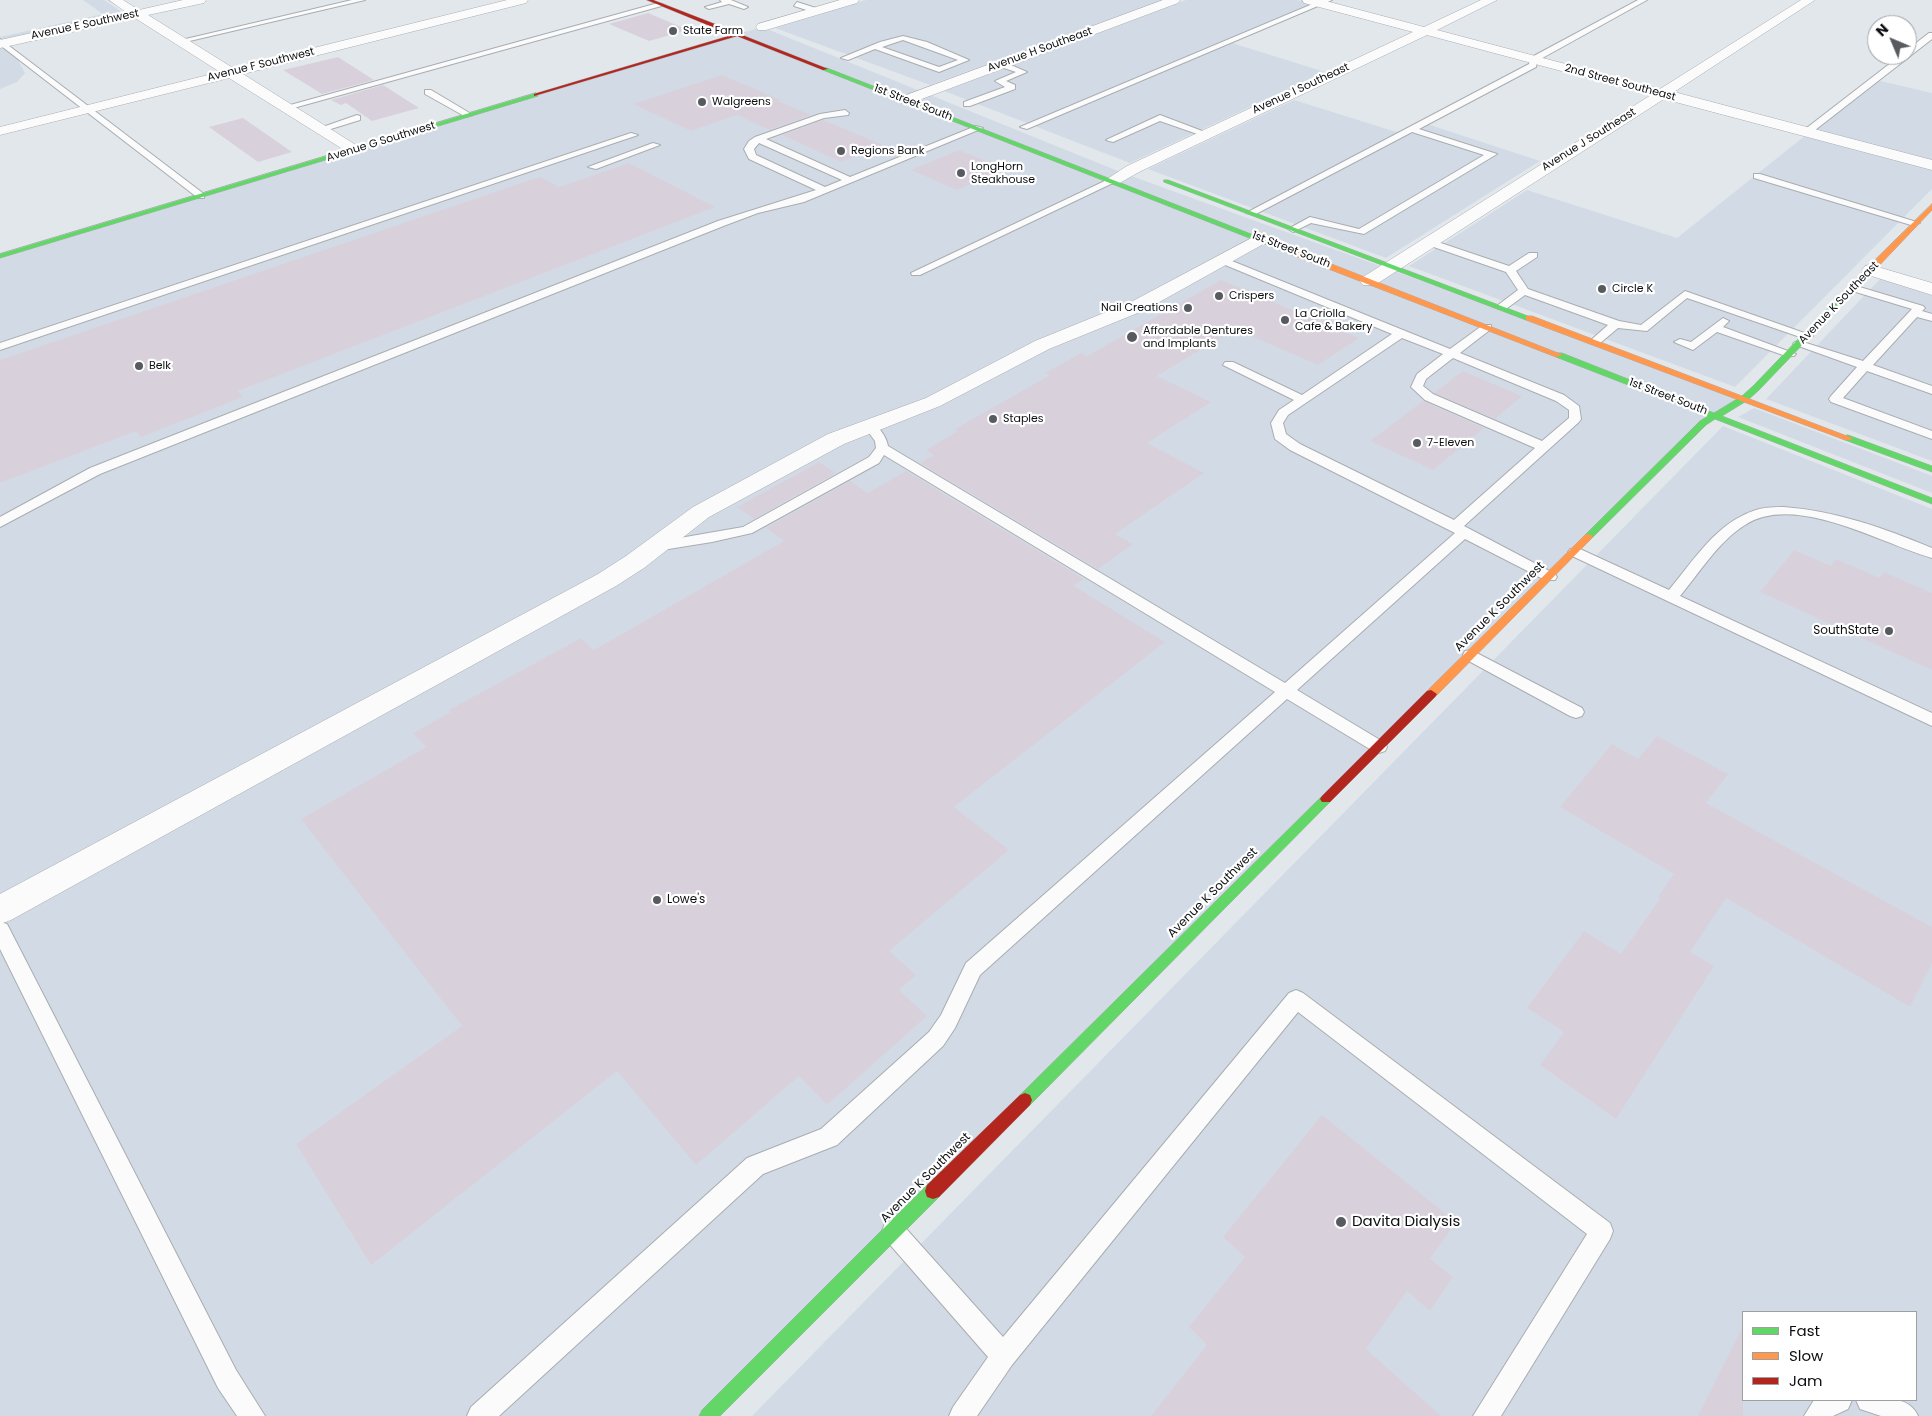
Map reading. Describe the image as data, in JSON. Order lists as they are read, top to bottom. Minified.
{"streets":{"main road":["1st Street South","Avenue G Southwest","Avenue K Southeast","Avenue K Southwest"],"street":["Avenue E Southwest","Avenue H Southeast","Avenue F Southwest","2nd Street Southeast","Avenue I Southeast","Avenue J Southeast"]},"crossings":[["Avenue H Southeast","1st Street South"],["2nd Street Southeast","Avenue I Southeast"],["2nd Street Southeast","Avenue J Southeast"],["Avenue I Southeast","1st Street South"],["1st Street South","Avenue J Southeast"],["1st Street South","Avenue G Southwest"],["1st Street South","Avenue K Southeast"],["1st Street South","Avenue K Southwest"],["Avenue K Southeast","Avenue K Southwest"]],"places":["State Farm","Walgreens","Regions Bank","LongHorn Steakhouse","Circle K","Crispers","Nail Creations","La Criolla Cafe & Bakery","Affordable Dentures and Implants","Belk","Staples","7-Eleven","SouthState","Lowe's","Davita Dialysis"],"legend":["Fast","Slow","Jam"],"north":"top left"}
